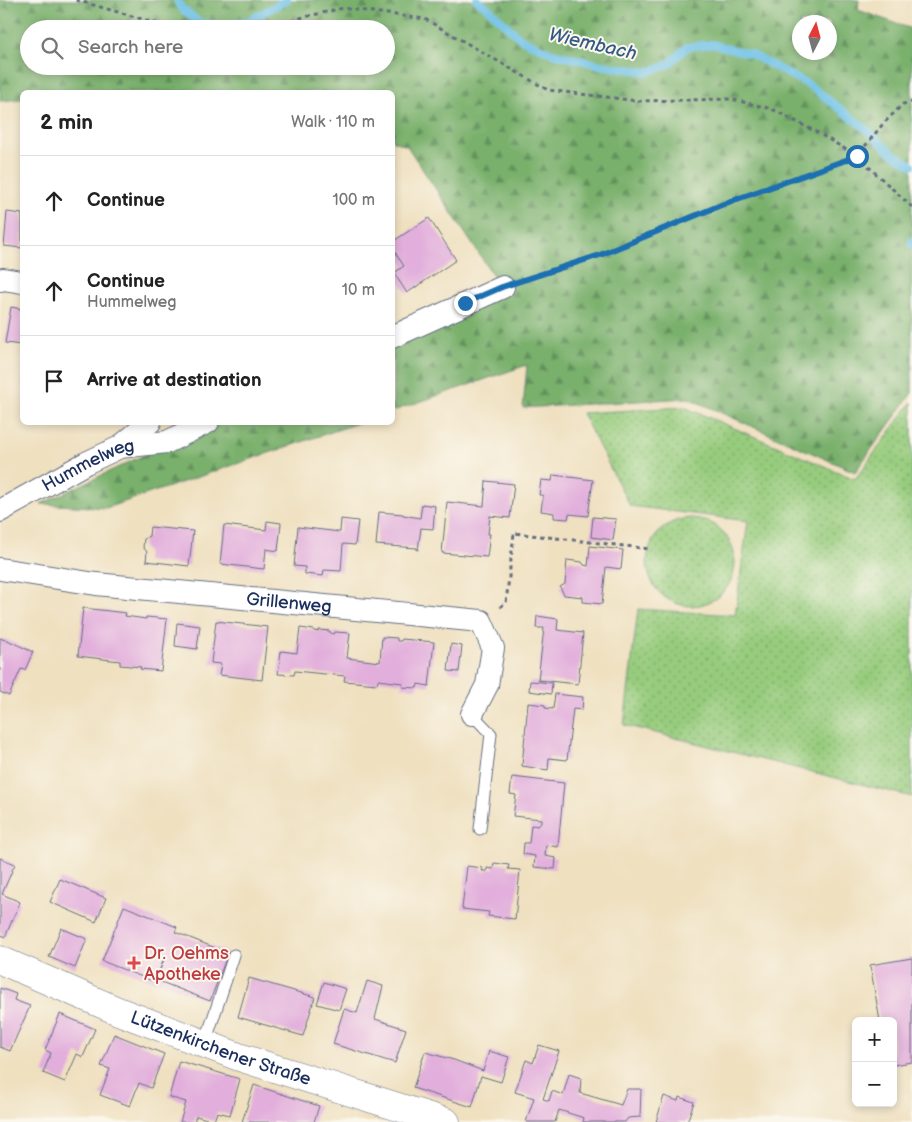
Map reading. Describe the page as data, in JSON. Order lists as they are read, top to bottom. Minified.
{"streets":{"main road":["Lützenkirchener Straße"],"street":["Hummelweg","Grillenweg"]},"water":["Wiembach"],"places":{"health":["Dr. Oehms Apotheke"]},"north":"top","page":{"search":"Search here","heading":["2 min","Walk · 110 m"],"list":[["Continue","100 m"],["Continue","Hummelweg","10 m"],"Arrive at destination"],"map_buttons":["+","−"]}}
